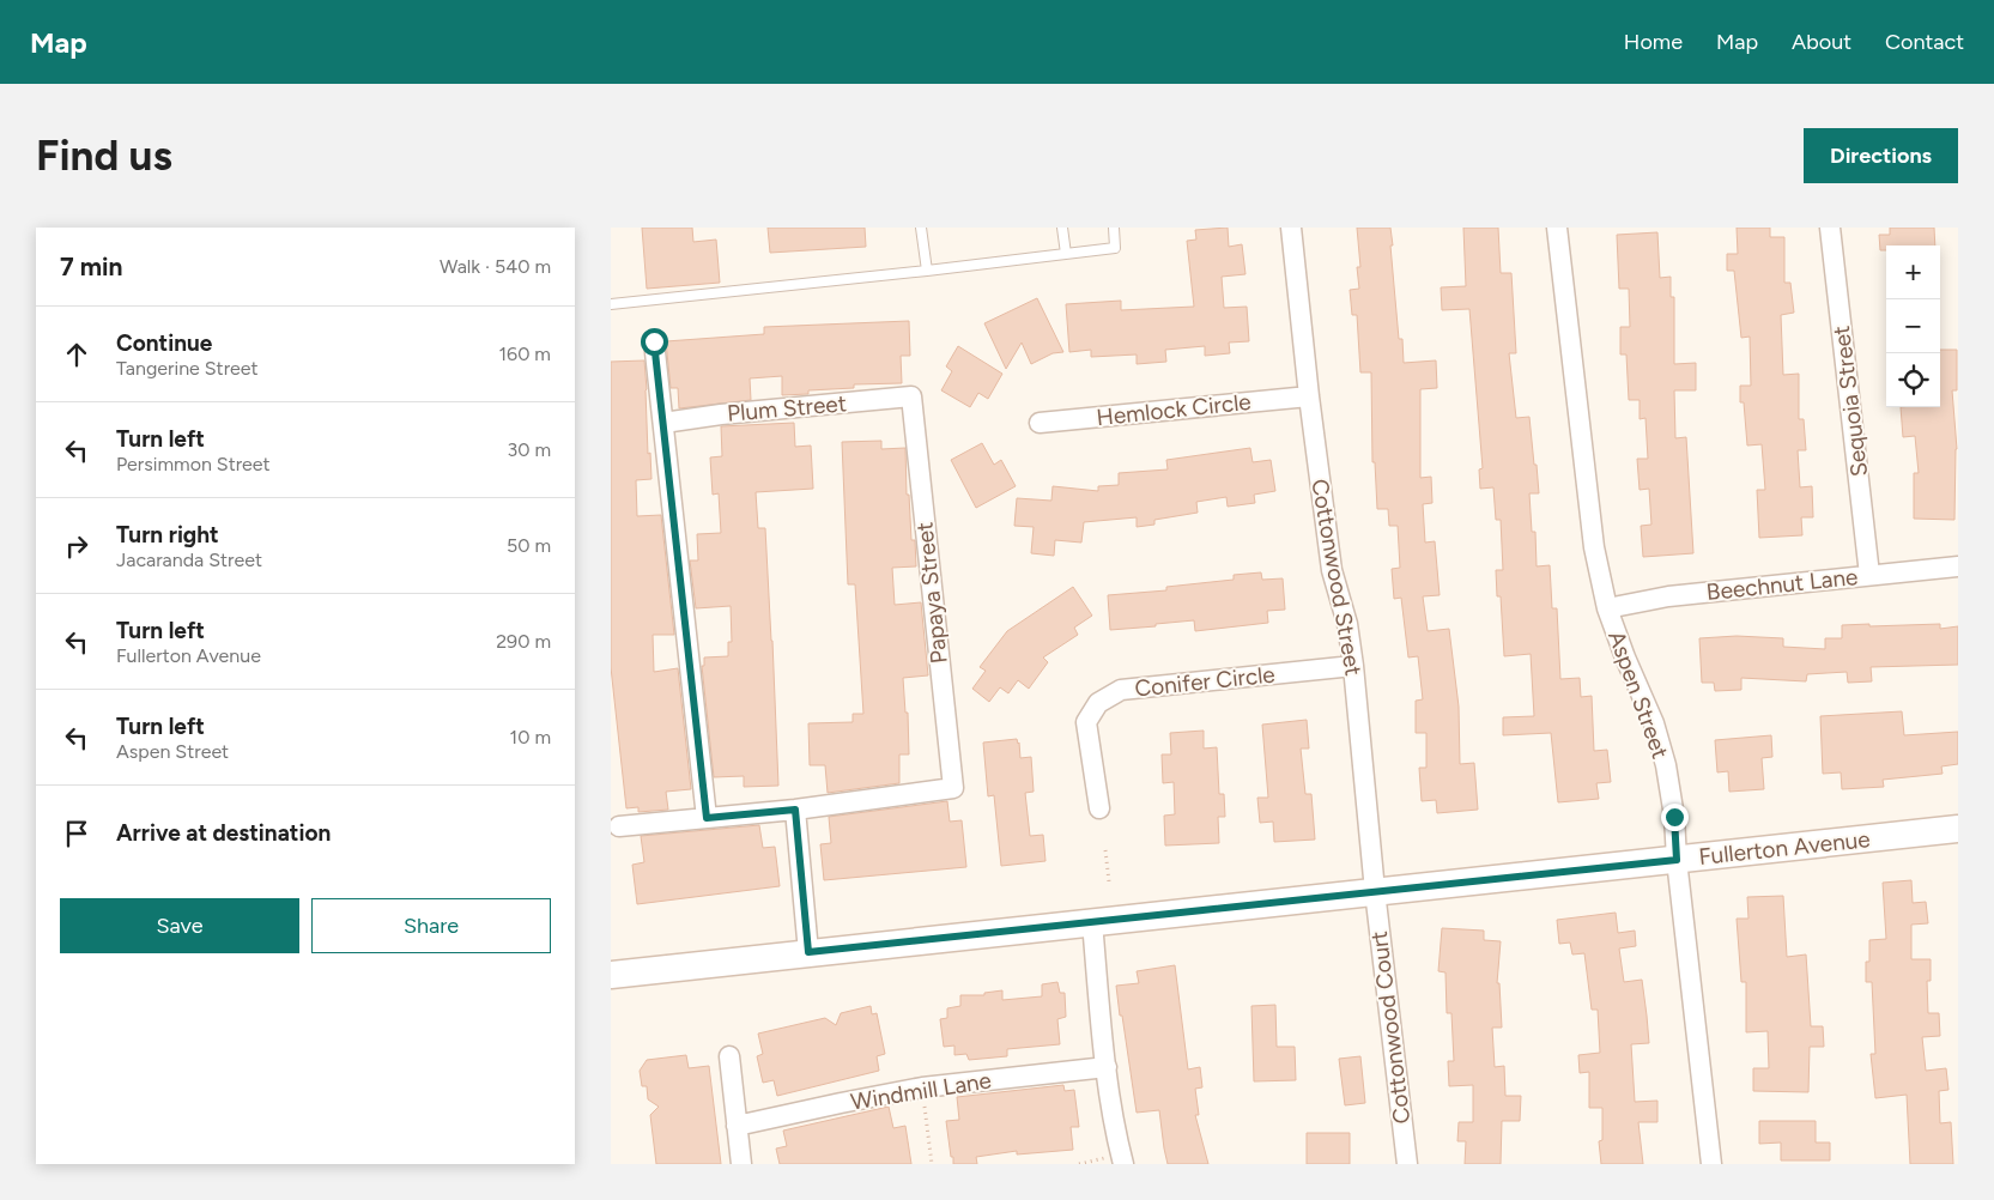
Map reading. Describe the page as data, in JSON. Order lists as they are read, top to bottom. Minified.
{"streets":{"main road":["Fullerton Avenue"],"street":["Sequoia Street","Plum Street","Hemlock Circle","Cottonwood Street","Beechnut Lane","Papaya Street","Conifer Circle","Aspen Street","Cottonwood Court","Windmill Lane"]},"crossings":[["Sequoia Street","Beechnut Lane"],["Plum Street","Papaya Street"],["Hemlock Circle","Cottonwood Street"],["Cottonwood Street","Conifer Circle"],["Cottonwood Street","Fullerton Avenue"],["Cottonwood Street","Cottonwood Court"],["Beechnut Lane","Aspen Street"],["Aspen Street","Fullerton Avenue"],["Fullerton Avenue","Cottonwood Court"]],"page":{"header":"Map","nav":["Home","Map","About","Contact"],"buttons":["Directions",["Save","Share"]],"title":"Find us","heading":["7 min","Walk · 540 m"],"map_buttons":["+","−"],"list":[["Continue","Tangerine Street","160 m"],["Turn left","Persimmon Street","30 m"],["Turn right","Jacaranda Street","50 m"],["Turn left","Fullerton Avenue","290 m"],["Turn left","Aspen Street","10 m"],"Arrive at destination"]}}
